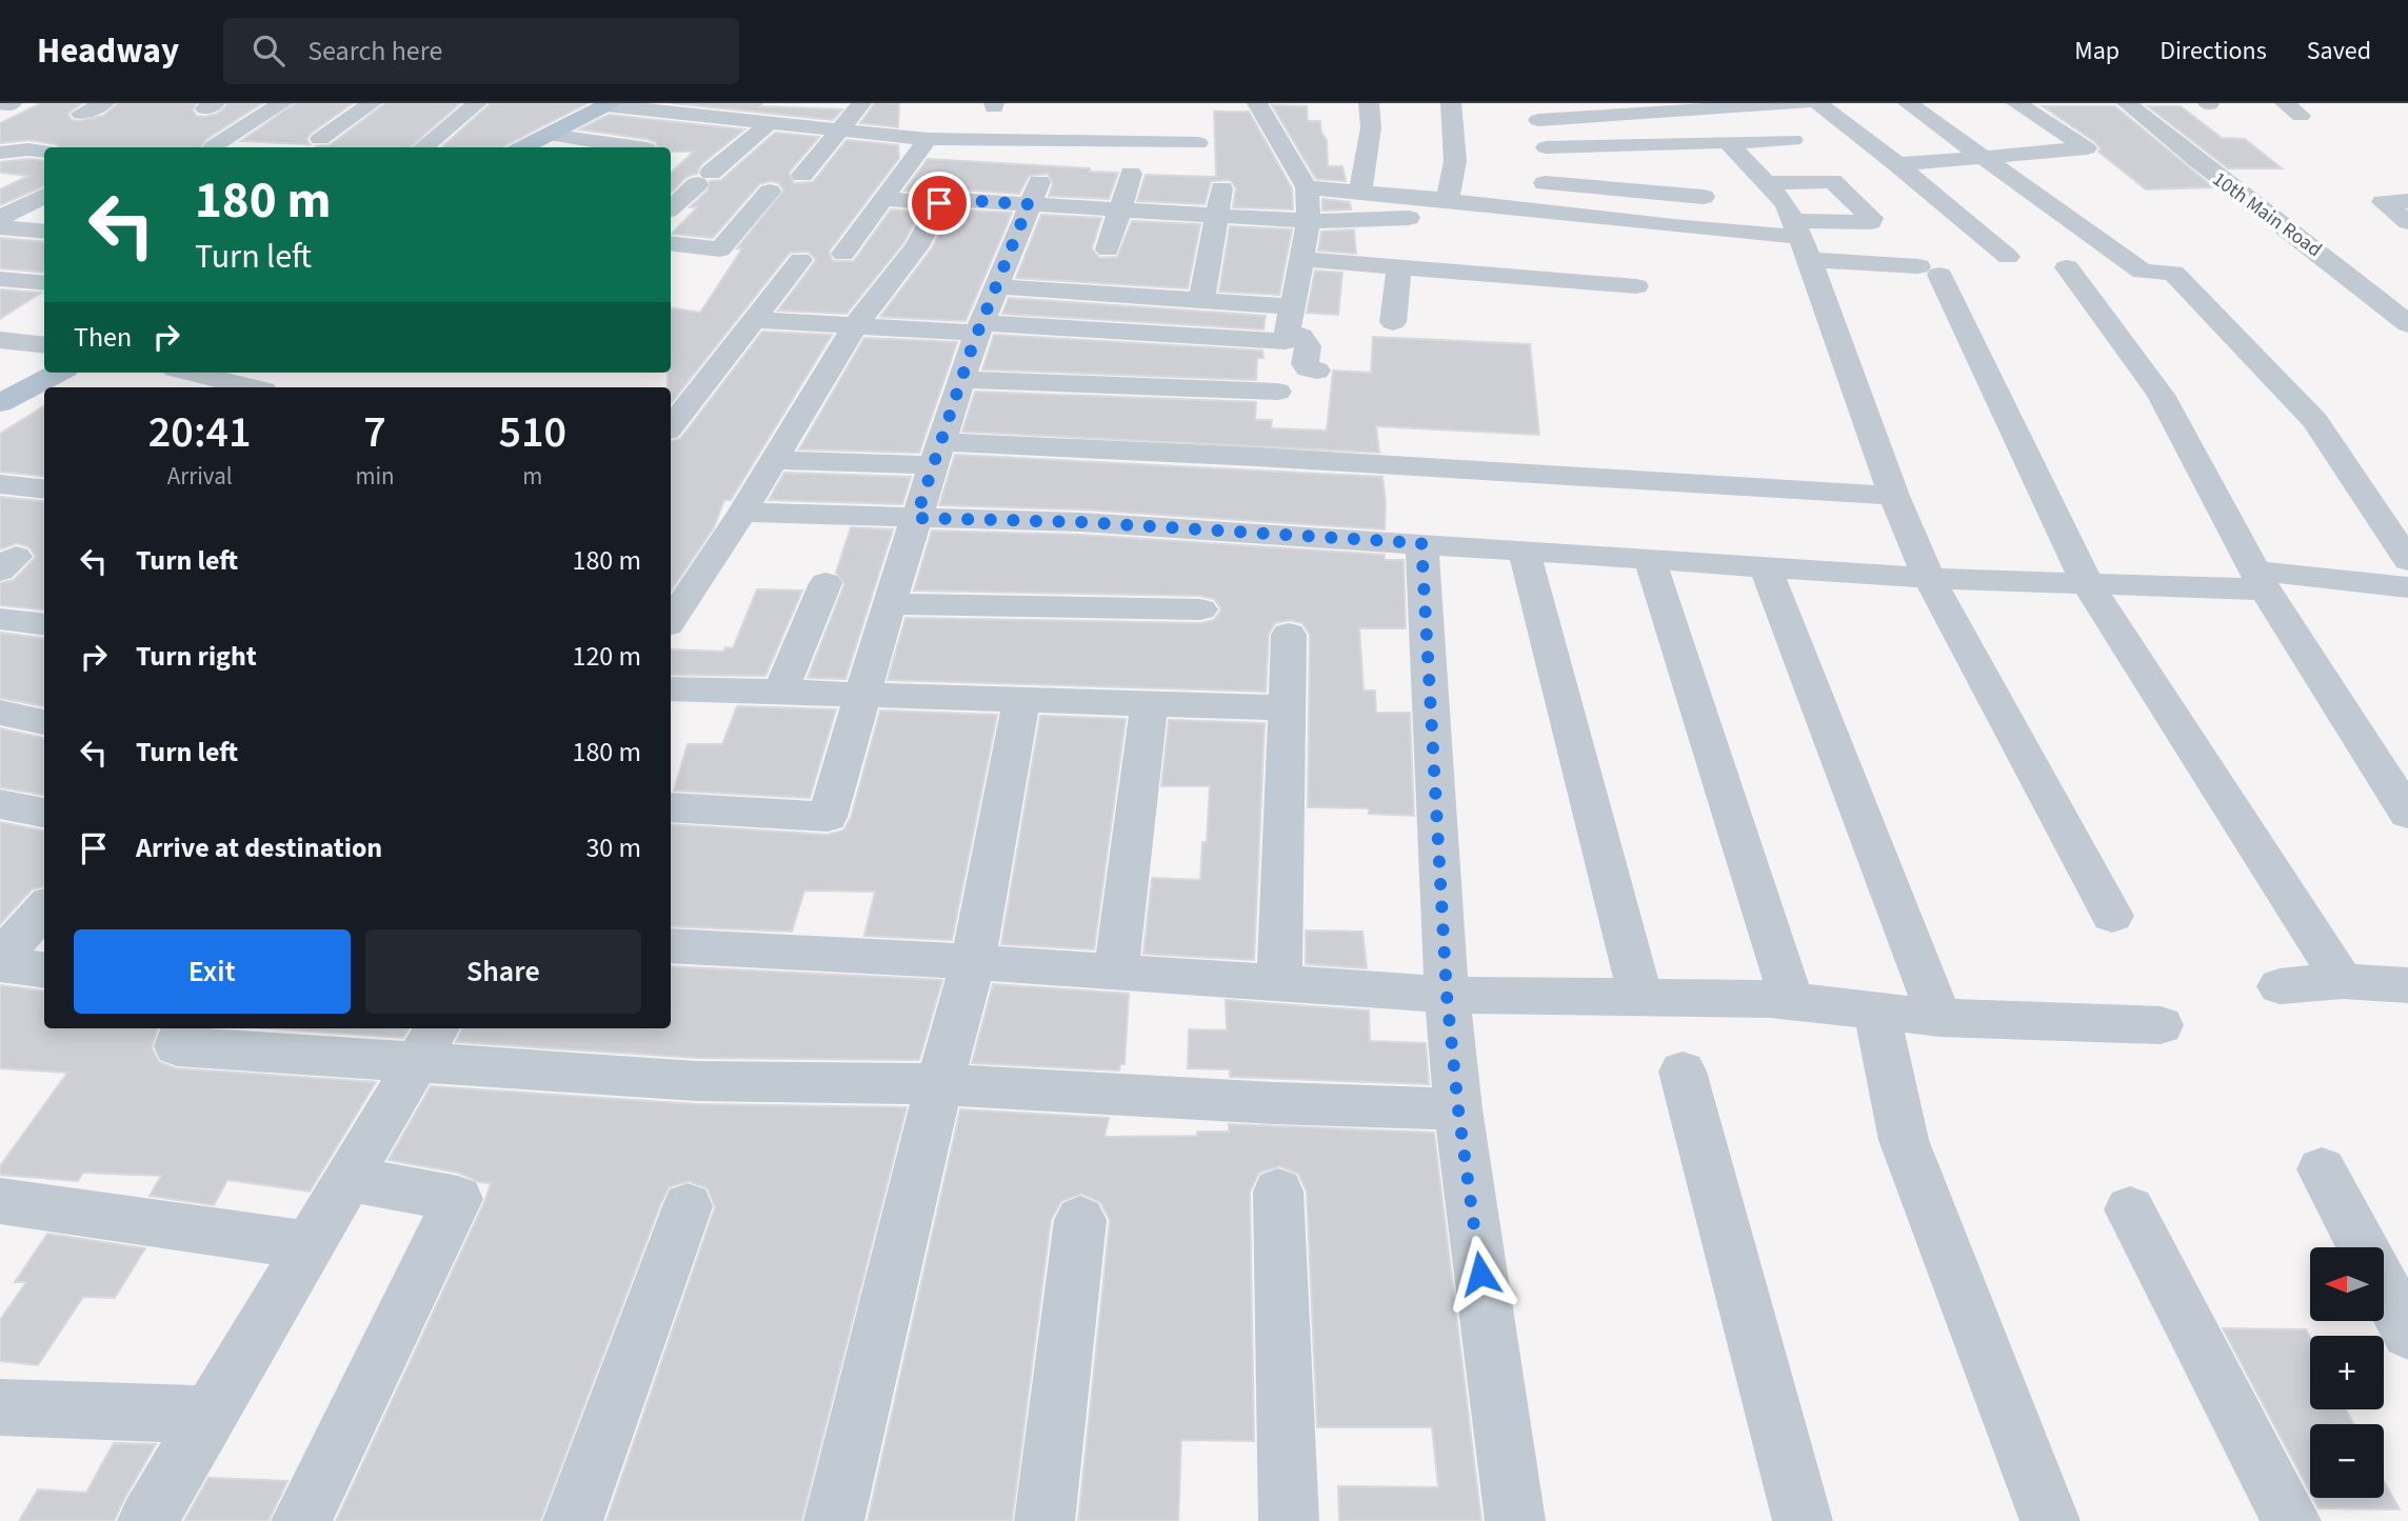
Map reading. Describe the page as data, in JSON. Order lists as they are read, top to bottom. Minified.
{"streets":{"street":["10th Main Road"]},"north":"left","page":{"header":"Headway","search":"Search here","nav":["Map","Directions","Saved"],"turn":["180 m","Turn left"],"then":"Then","eta":["20:41","Arrival","7","min","510","m"],"list":[{"name":"Turn left","value":"180 m"},{"name":"Turn right","value":"120 m"},{"name":"Turn left","value":"180 m"},{"name":"Arrive at destination","value":"30 m"}],"buttons":["Exit","Share"],"map_buttons":["+","−"]}}
